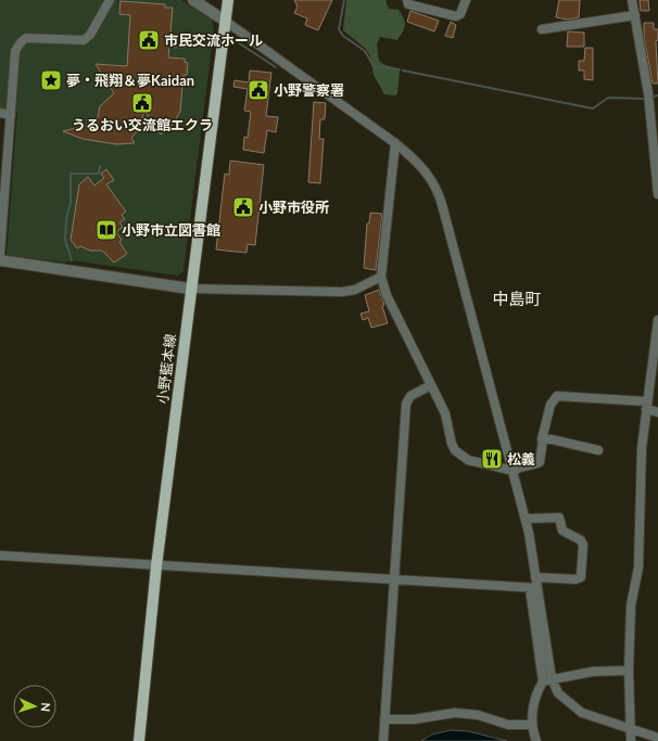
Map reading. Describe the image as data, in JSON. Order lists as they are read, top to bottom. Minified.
{"streets":{"main road":["小野藍本線"]},"districts":["中島町"],"places":{"public building":["市民交流ホール","小野警察署","うるおい交流館エクラ","小野市役所"],"place":["夢・飛翔＆夢Kaidan"],"library":["小野市立図書館"],"restaurant":["松義"]},"north":"right"}
